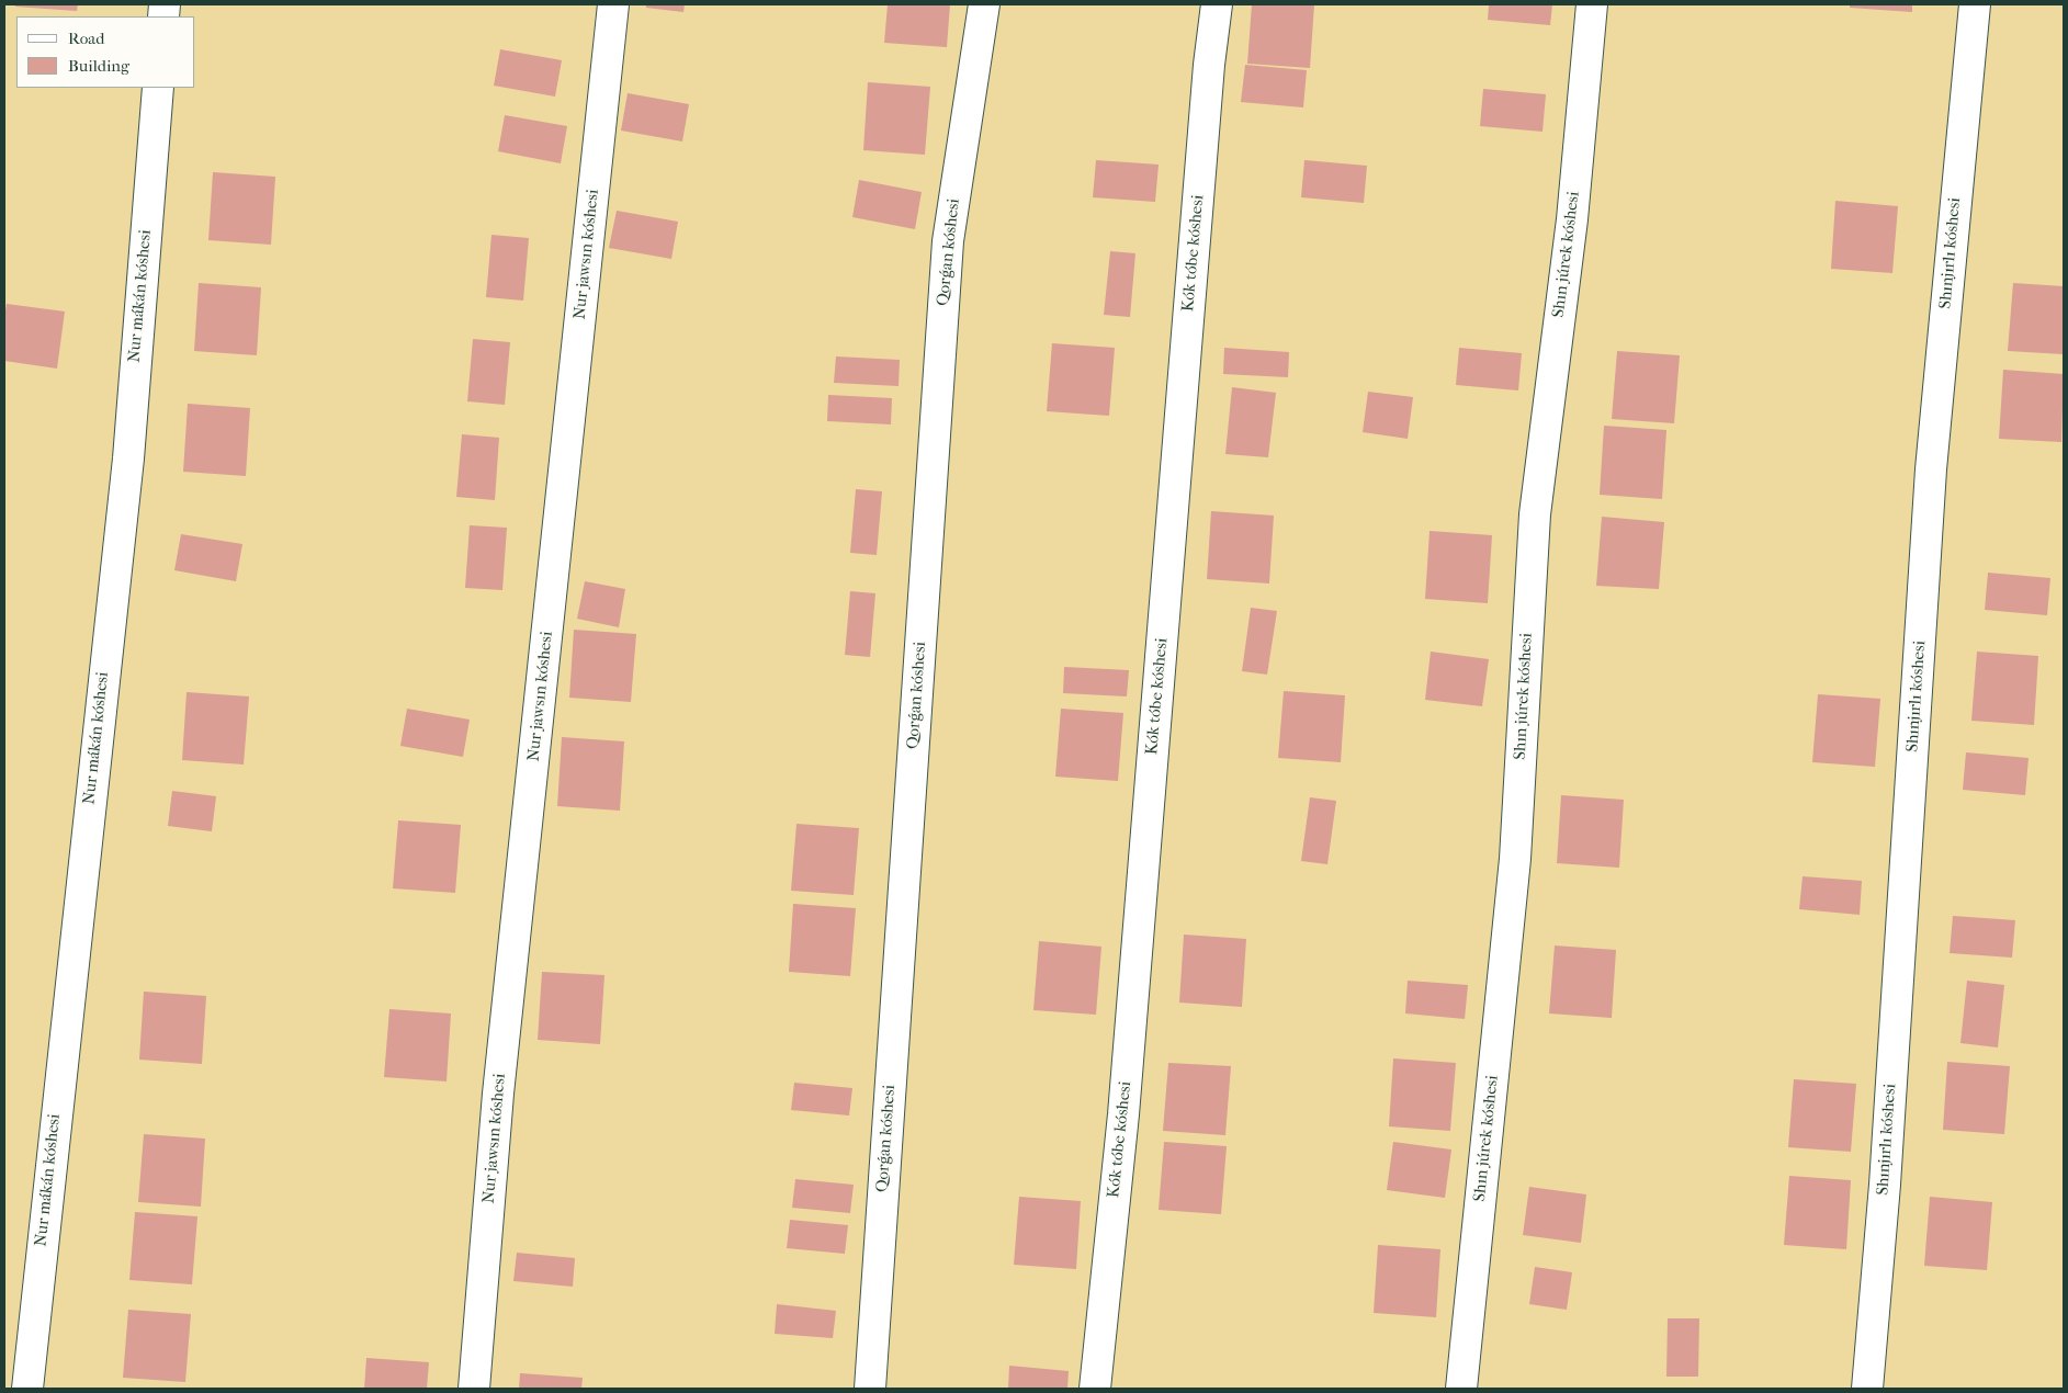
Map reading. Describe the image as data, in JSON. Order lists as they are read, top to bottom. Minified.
{"streets":{"street":["Qorǵan kóshesi","Kók tóbe kóshesi","Shınjırlı kóshesi","Nur jawsın kóshesi","Shın júrek kóshesi","Nur mákán kóshesi"]},"legend":["Road","Building"]}
